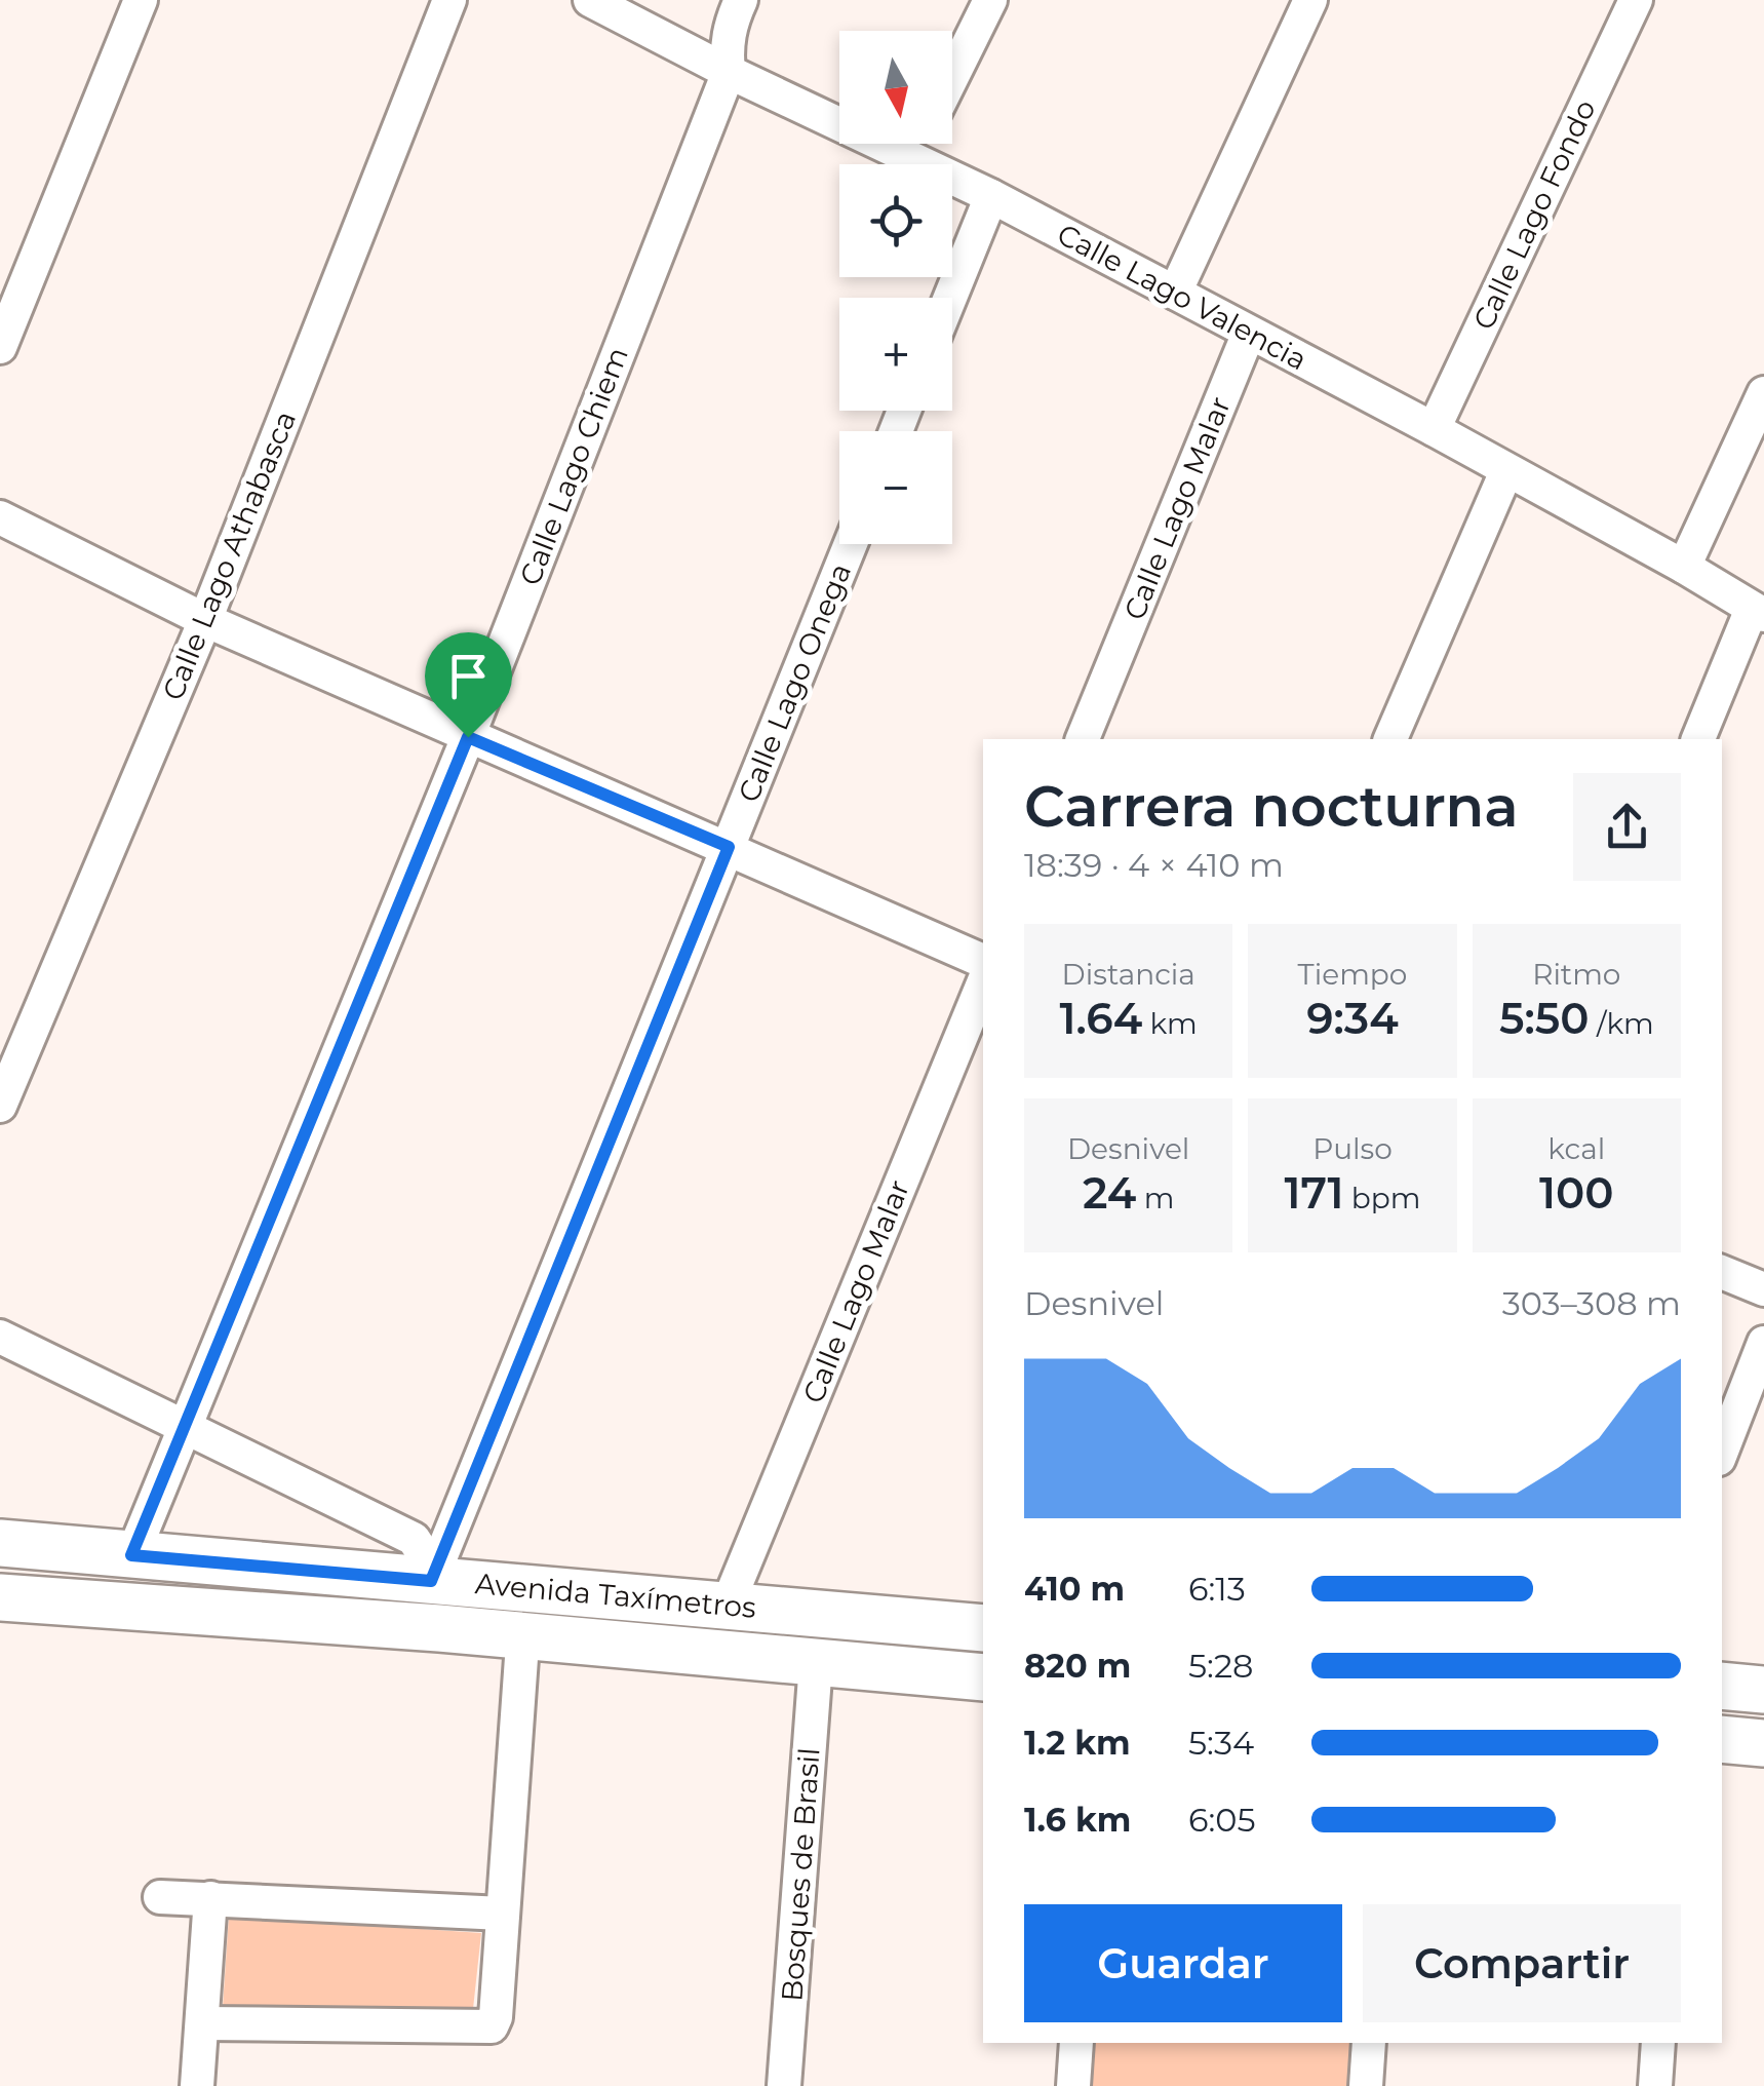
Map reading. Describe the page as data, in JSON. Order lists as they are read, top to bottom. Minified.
{"streets":{"main road":["Avenida Taxímetros"],"street":["Calle Lago Fondo","Calle Lago Valencia","Calle Lago Chiem","Calle Lago Malar","Calle Lago Athabasca","Calle Lago Onega","Bosques de Brasil"]},"crossings":[["Calle Lago Fondo","Calle Lago Valencia"],["Calle Lago Valencia","Calle Lago Chiem"],["Calle Lago Valencia","Calle Lago Malar"],["Calle Lago Chiem","Avenida Taxímetros"],["Calle Lago Malar","Avenida Taxímetros"],["Calle Lago Onega","Avenida Taxímetros"],["Avenida Taxímetros","Bosques de Brasil"]],"north":"bottom","page":{"map_buttons":["+","−"],"heading":["Carrera nocturna","18:39 · 4 × 410 m"],"stats":[["Distancia","1.64 km"],["Tiempo","9:34"],["Ritmo","5:50 /km"],["Desnivel","24 m"],["Pulso","171 bpm"],["kcal","100"]],"chart":["Desnivel","303–308 m"],"list":[{"name":"410 m","note":"6:13"},{"name":"820 m","note":"5:28"},{"name":"1.2 km","note":"5:34"},{"name":"1.6 km","note":"6:05"}],"buttons":["Guardar","Compartir"]}}
